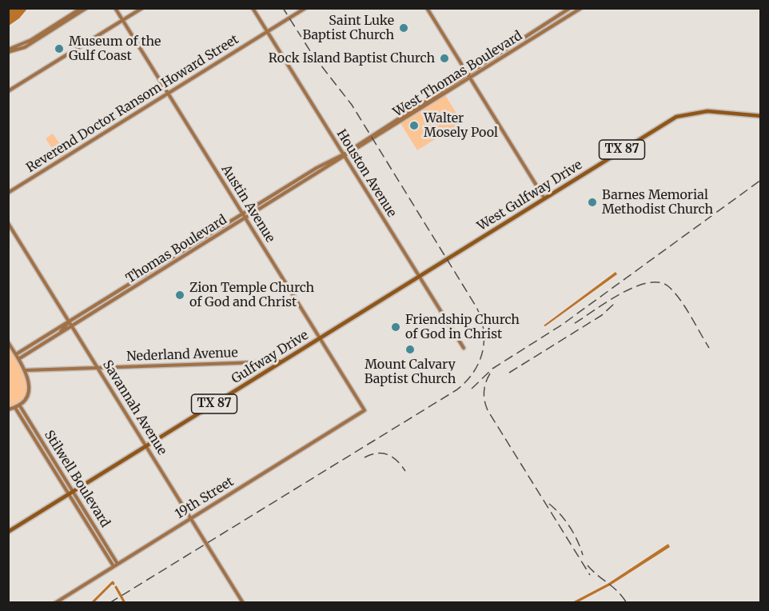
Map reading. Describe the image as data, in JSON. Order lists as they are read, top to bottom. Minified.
{"streets":{"main road":["TX 87","West Gulfway Drive","Gulfway Drive"],"street":["West Thomas Boulevard","Reverend Doctor Ransom Howard Street","Houston Avenue","Austin Avenue","Thomas Boulevard","Nederland Avenue","Savannah Avenue","Stilwell Boulevard","19th Street"]},"crossings":[["West Thomas Boulevard","Houston Avenue"],["West Thomas Boulevard","Thomas Boulevard"],["Reverend Doctor Ransom Howard Street","Houston Avenue"],["Reverend Doctor Ransom Howard Street","Austin Avenue"],["Houston Avenue","West Gulfway Drive"],["Houston Avenue","Thomas Boulevard"],["Houston Avenue","Gulfway Drive"],["West Gulfway Drive","Gulfway Drive"],["Austin Avenue","Thomas Boulevard"],["Austin Avenue","Gulfway Drive"],["Austin Avenue","19th Street"],["Thomas Boulevard","Savannah Avenue"],["Nederland Avenue","Gulfway Drive"],["Nederland Avenue","Savannah Avenue"],["Gulfway Drive","Savannah Avenue"],["Gulfway Drive","Stilwell Boulevard"],["Savannah Avenue","19th Street"],["Stilwell Boulevard","19th Street"]],"places":["Saint Luke Baptist Church","Museum of the Gulf Coast","Rock Island Baptist Church","Walter Mosely Pool","Barnes Memorial Methodist Church","Zion Temple Church of God and Christ","Friendship Church of God in Christ","Mount Calvary Baptist Church"]}
